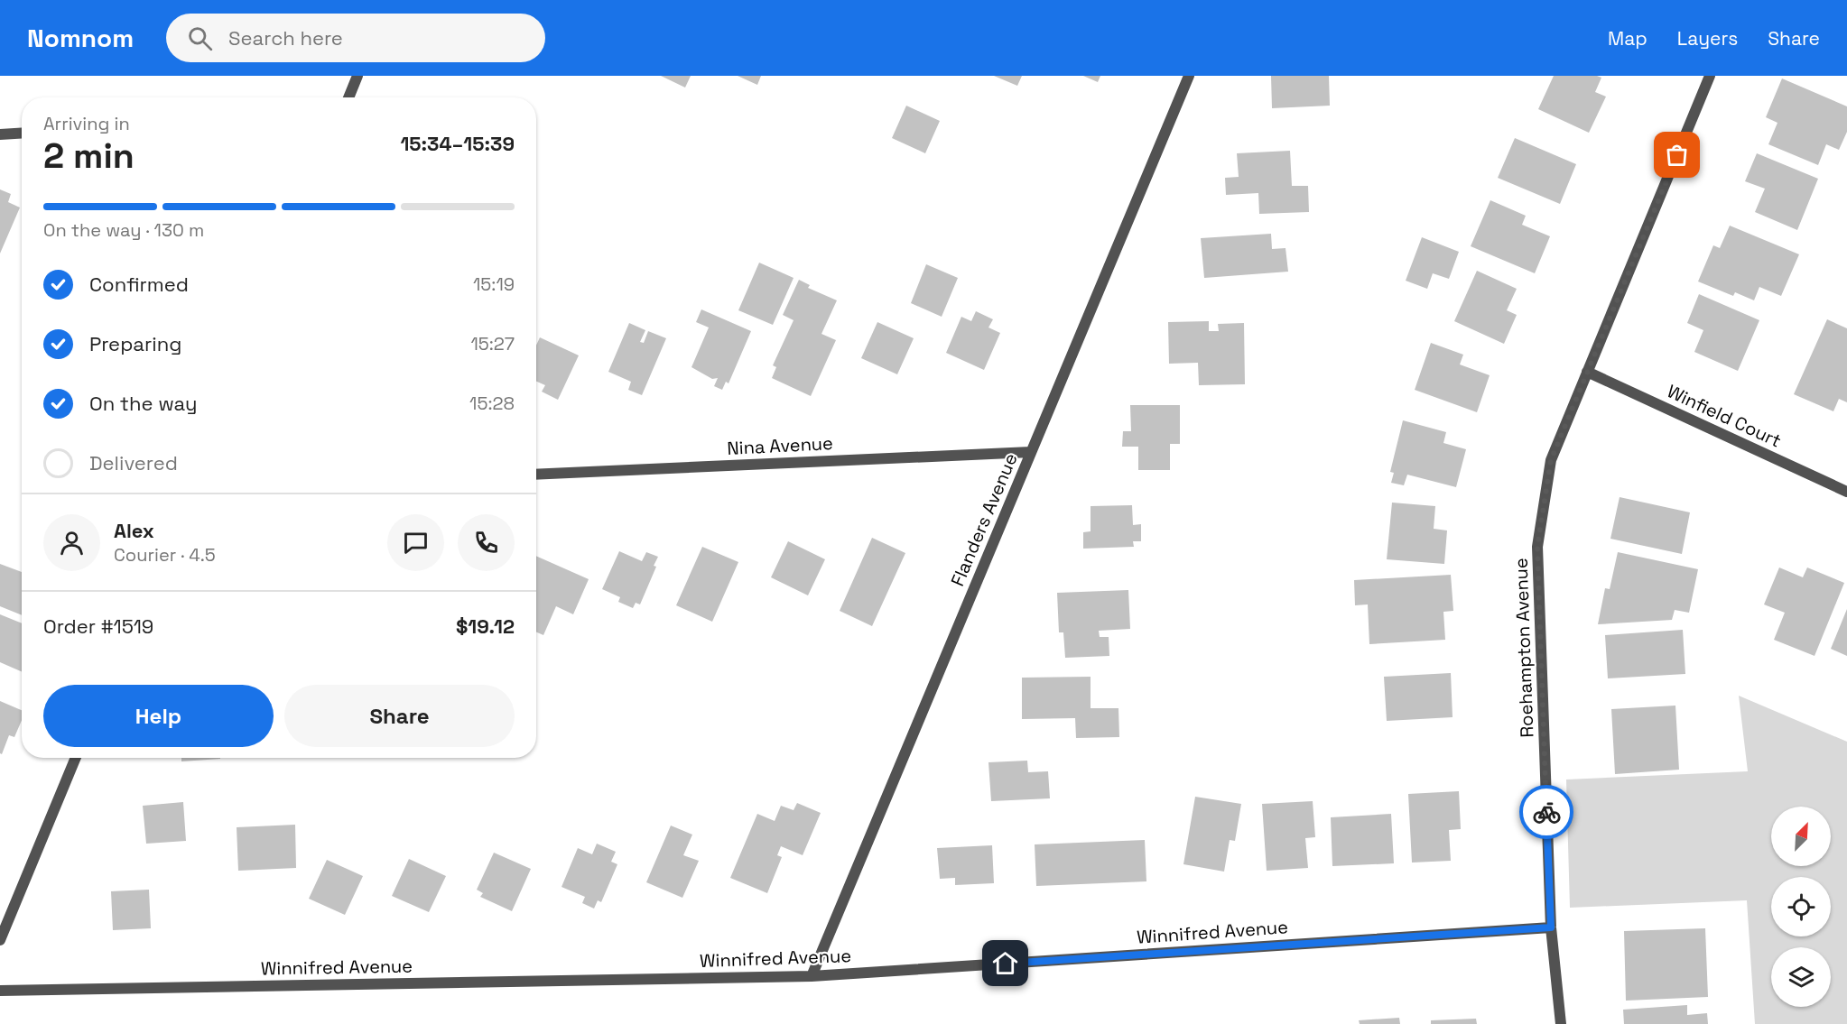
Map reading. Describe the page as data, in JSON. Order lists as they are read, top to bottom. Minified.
{"streets":{"street":["Winfield Court","Nina Avenue","Flanders Avenue","Roehampton Avenue","Winnifred Avenue"]},"crossings":[["Winfield Court","Roehampton Avenue"],["Nina Avenue","Flanders Avenue"],["Flanders Avenue","Winnifred Avenue"],["Roehampton Avenue","Winnifred Avenue"]],"north":"top right","page":{"header":"Nomnom","search":"Search here","nav":["Map","Layers","Share"],"heading":["2 min","Arriving in","15:34–15:39"],"panel":["Alex","Courier · 4.5","Order #1519","$19.12"],"bar":"On the way · 130 m","list":[["Confirmed","15:19"],["Preparing","15:27"],["On the way","15:28"],"Delivered"],"buttons":["Help","Share"]}}
